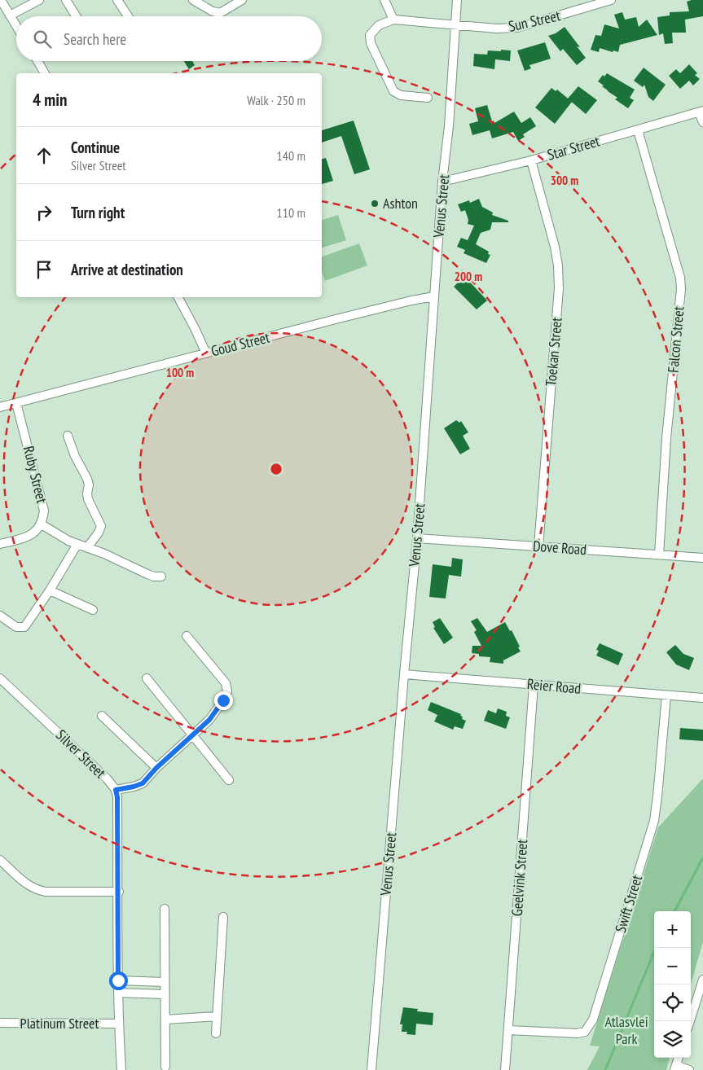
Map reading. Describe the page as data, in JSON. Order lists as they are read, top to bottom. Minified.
{"streets":{"street":["Sun Street","Star Street","Venus Street","Falcon Street","Goud Street","Toekan Street","Ruby Street","Dove Road","Reier Road","Silver Street","Geelvink Street","Swift Street","Platinum Street"]},"crossings":[["Sun Street","Venus Street"],["Star Street","Venus Street"],["Star Street","Falcon Street"],["Star Street","Toekan Street"],["Venus Street","Goud Street"],["Venus Street","Dove Road"],["Venus Street","Reier Road"],["Falcon Street","Dove Road"],["Goud Street","Ruby Street"],["Toekan Street","Dove Road"],["Reier Road","Geelvink Street"],["Reier Road","Swift Street"],["Silver Street","Platinum Street"],["Geelvink Street","Swift Street"]],"parks":["Atlasvlei Park"],"places":["Ashton"],"page":{"search":"Search here","heading":["4 min","Walk · 250 m"],"list":[["Continue","Silver Street","140 m"],["Turn right","110 m"],"Arrive at destination"],"map_buttons":["+","−"]},"rings":["300 m","200 m","100 m"]}
